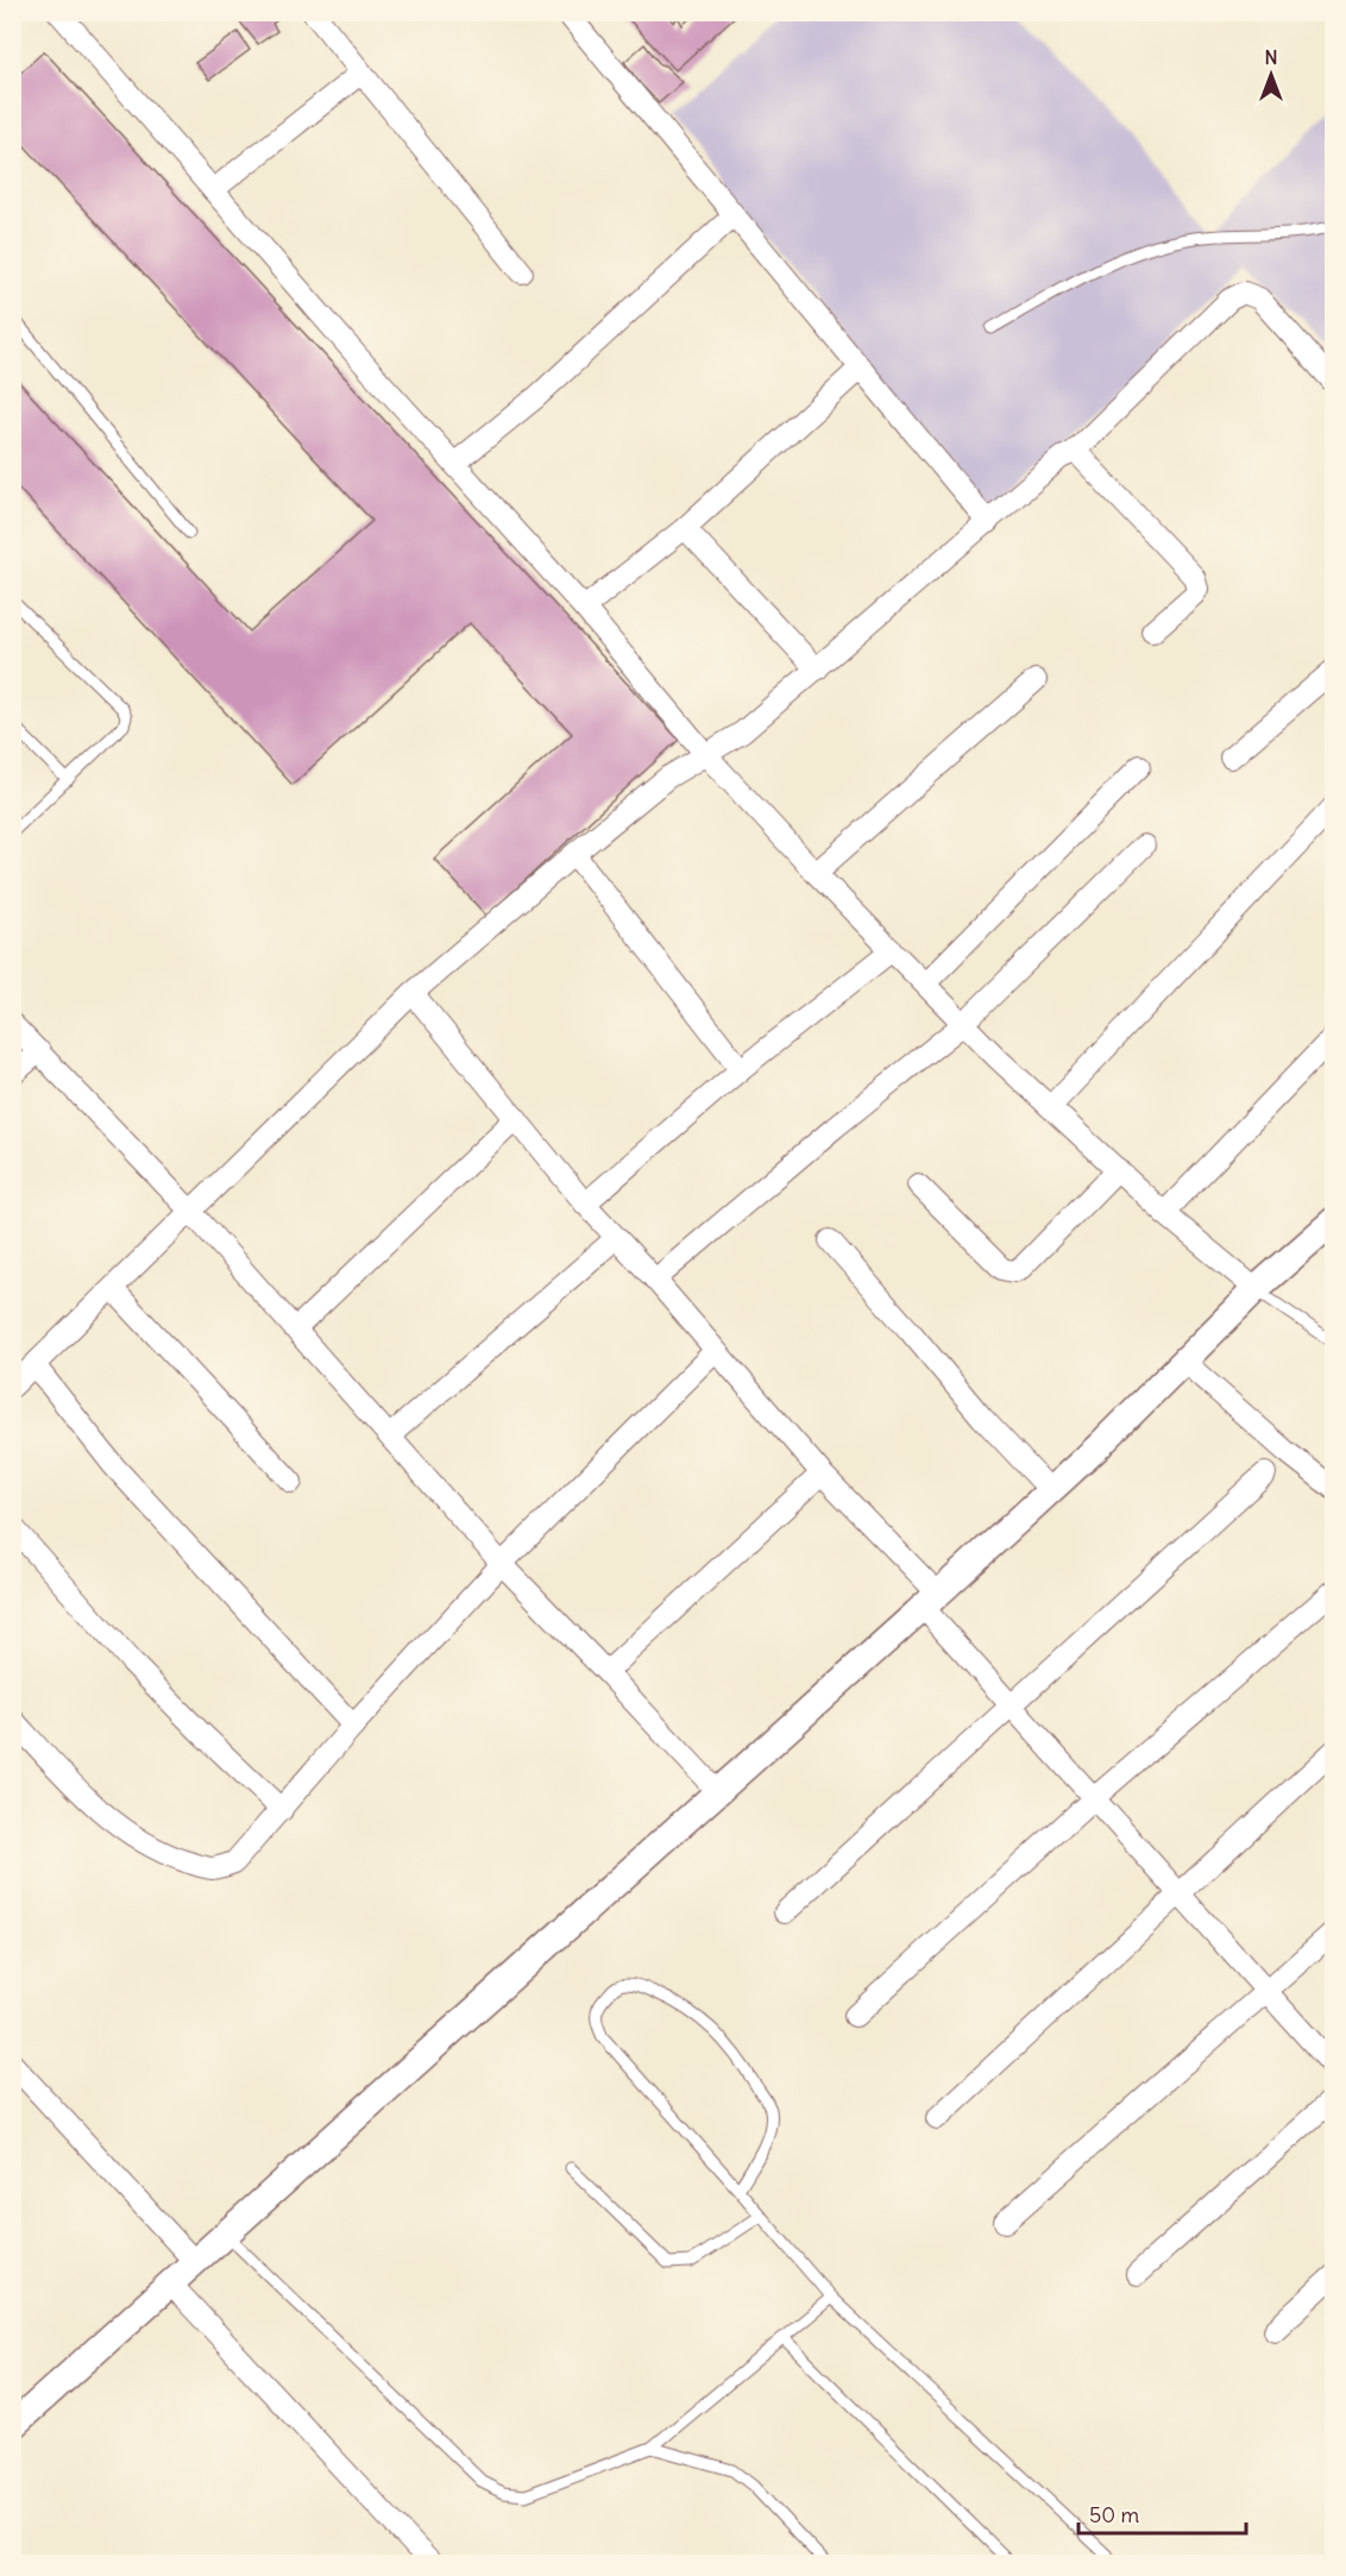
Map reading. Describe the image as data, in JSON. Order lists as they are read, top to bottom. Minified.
{"scale_bar":"50 m","north":"top"}
